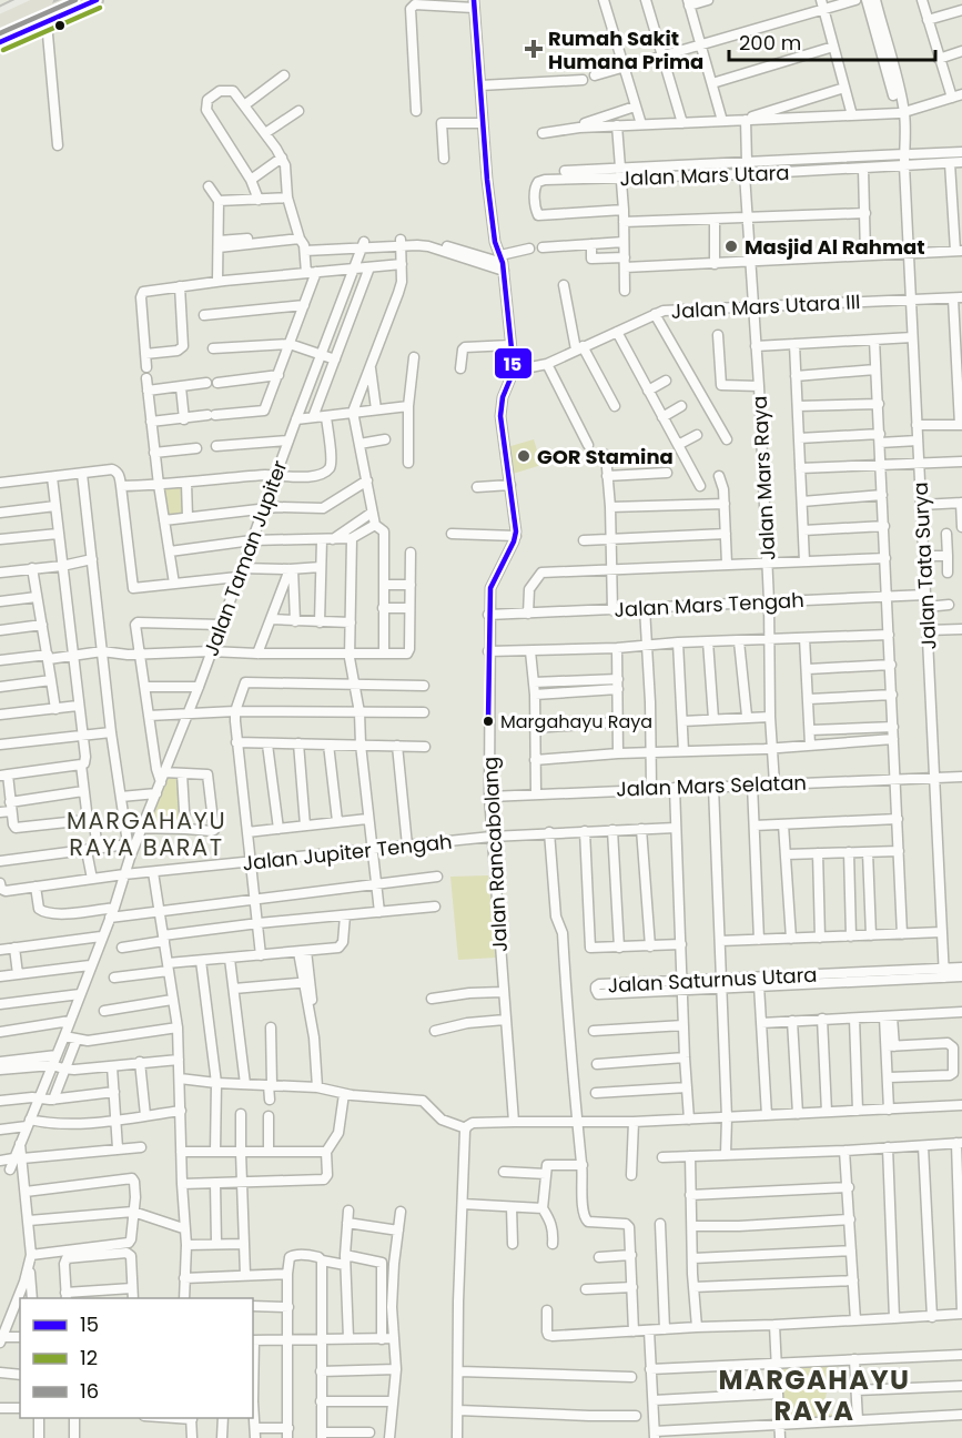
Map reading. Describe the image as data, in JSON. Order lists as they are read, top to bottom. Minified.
{"streets":{"street":["Jalan Mars Utara","Jalan Mars Utara III","Jalan Mars Raya","Jalan Taman Jupiter","Jalan Tata Surya","Jalan Mars Tengah","Jalan Mars Selatan","Jalan Jupiter Tengah","Jalan Rancabolang","Jalan Saturnus Utara"]},"crossings":[["Jalan Mars Utara","Jalan Mars Raya"],["Jalan Mars Utara","Jalan Tata Surya"],["Jalan Mars Utara III","Jalan Mars Raya"],["Jalan Mars Utara III","Jalan Tata Surya"],["Jalan Mars Raya","Jalan Mars Tengah"],["Jalan Mars Raya","Jalan Mars Selatan"],["Jalan Taman Jupiter","Jalan Jupiter Tengah"],["Jalan Tata Surya","Jalan Mars Tengah"],["Jalan Tata Surya","Jalan Mars Selatan"],["Jalan Tata Surya","Jalan Saturnus Utara"],["Jalan Mars Tengah","Jalan Rancabolang"],["Jalan Mars Selatan","Jalan Rancabolang"],["Jalan Jupiter Tengah","Jalan Rancabolang"]],"districts":["MARGAHAYU RAYA BARAT","MARGAHAYU RAYA"],"places":{"health":["Rumah Sakit Humana Prima"],"other":["Masjid Al Rahmat","GOR Stamina","Margahayu Raya"]},"lines":["transit line 15","transit line 16","transit line 12"],"legend":["15","12","16"],"scale_bar":"200 m"}
